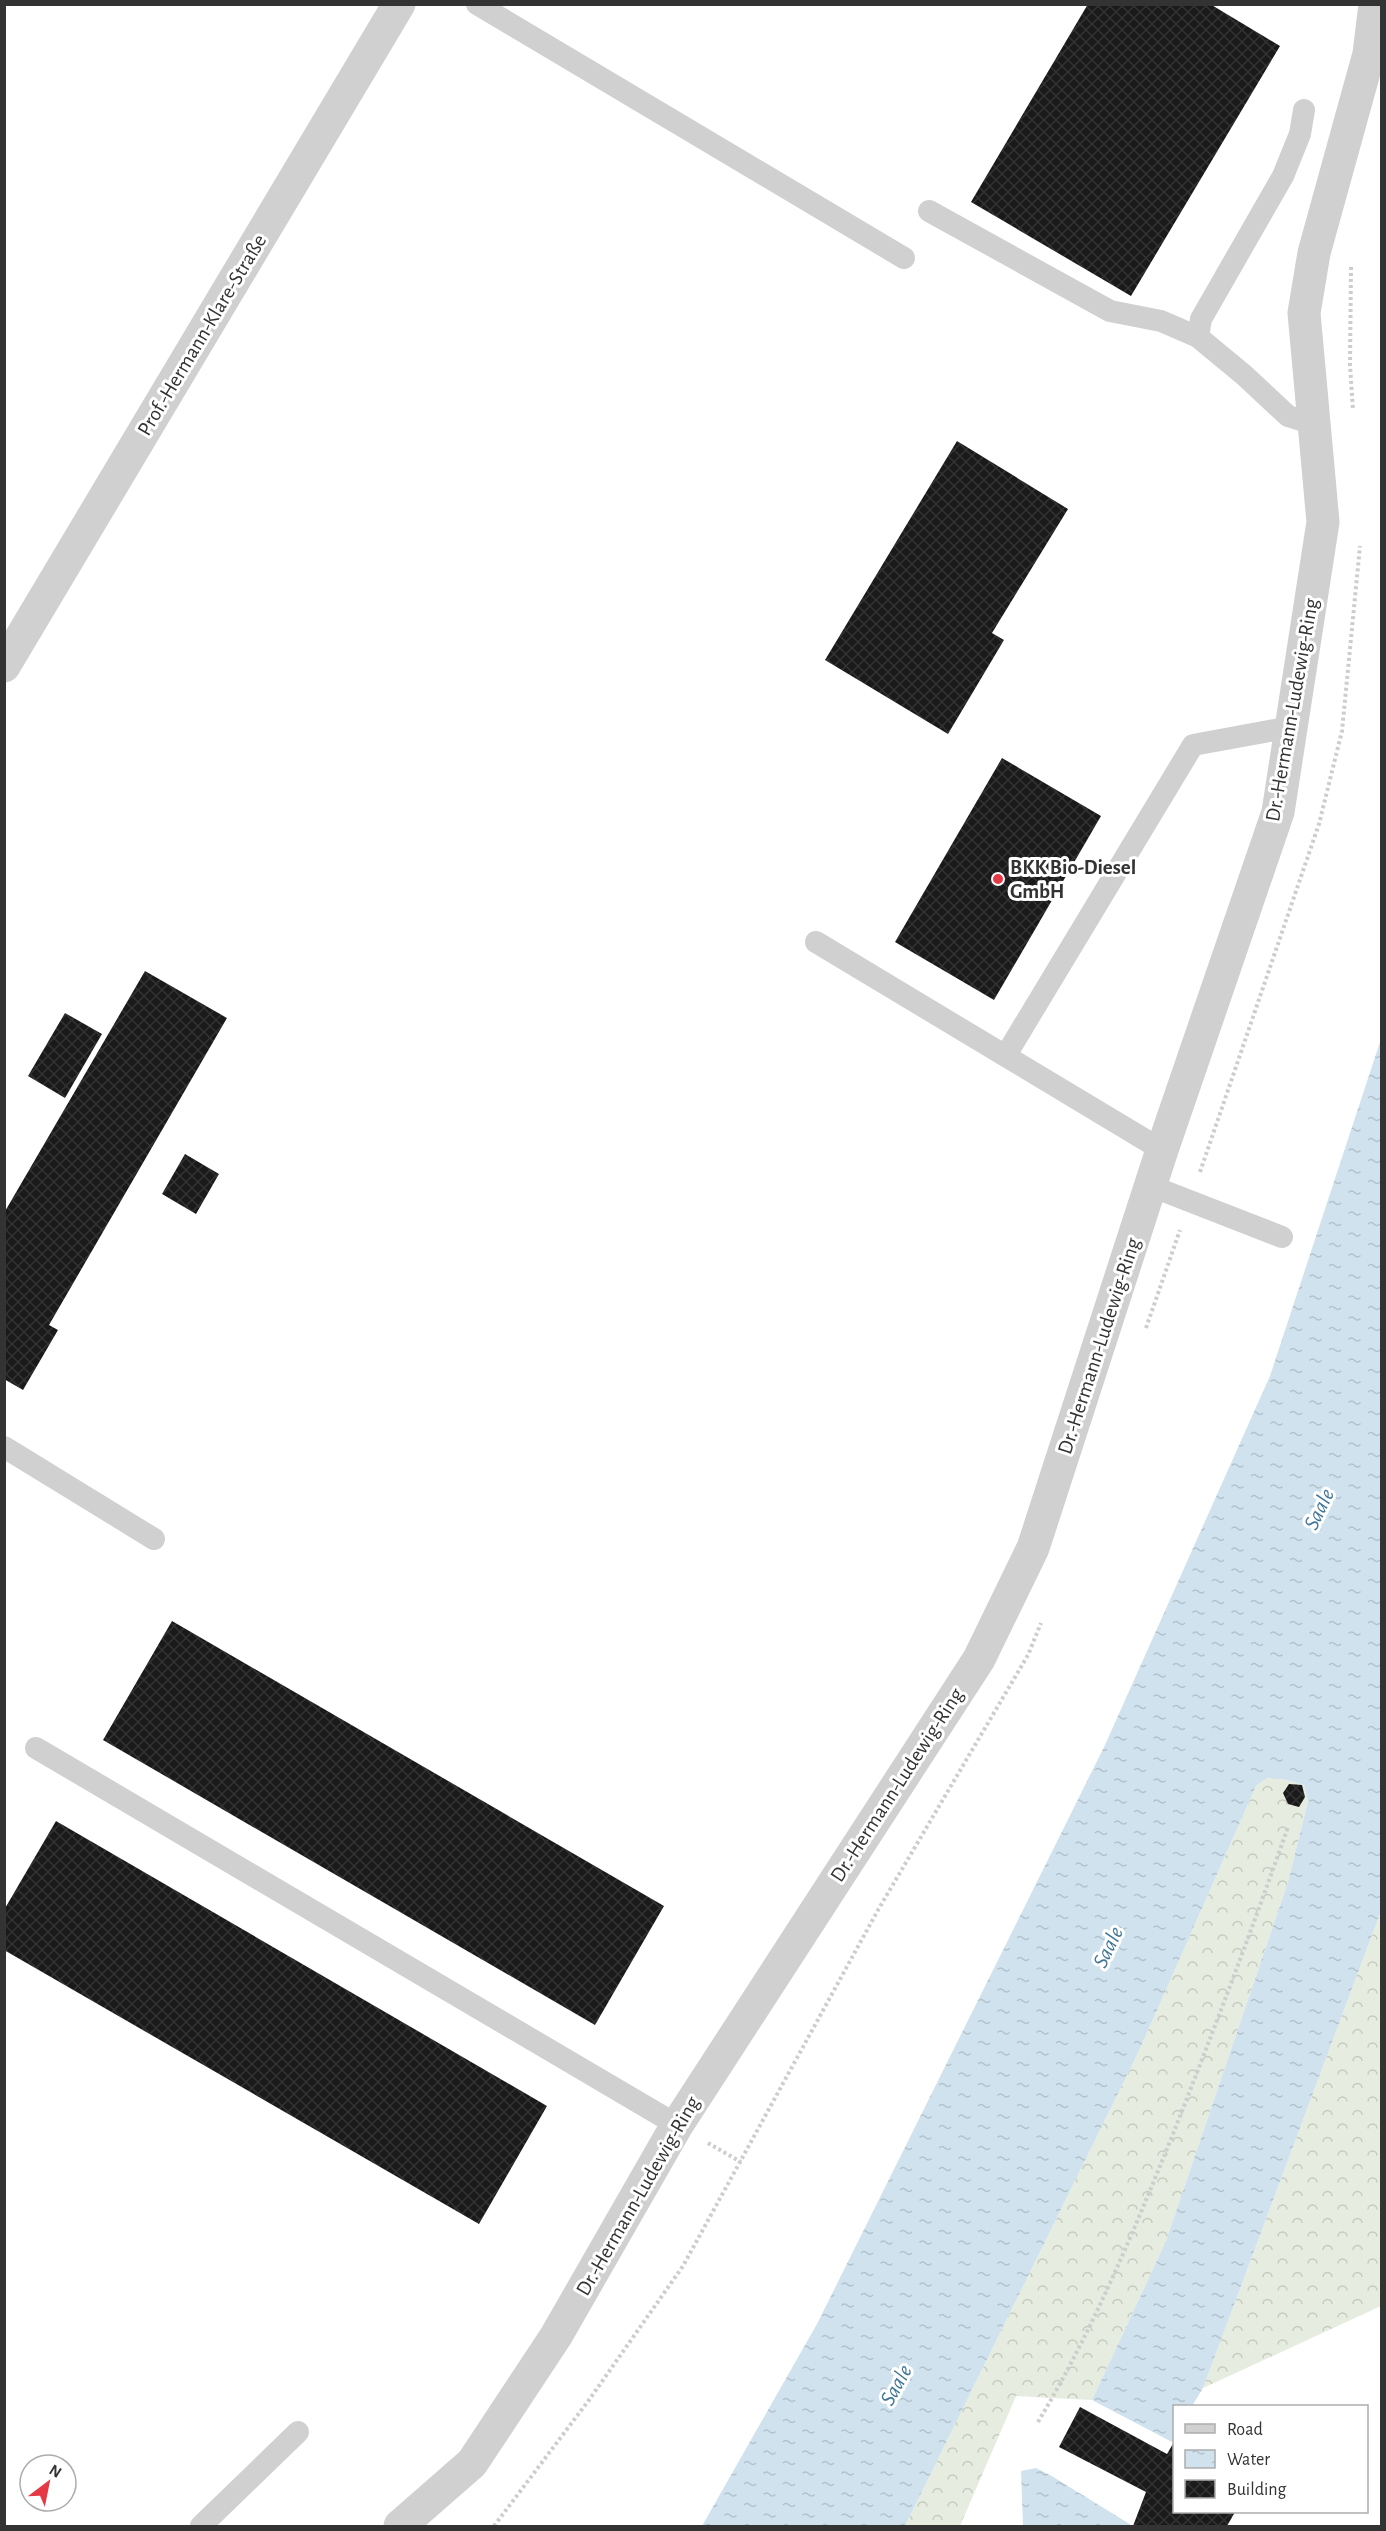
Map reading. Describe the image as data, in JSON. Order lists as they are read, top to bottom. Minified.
{"streets":{"street":["Prof.-Hermann-Klare-Straße","Dr.-Hermann-Ludewig-Ring"]},"water":["Saale"],"places":["BKK Bio-Diesel GmbH"],"legend":["Road","Water","Building"],"north":"top right"}
